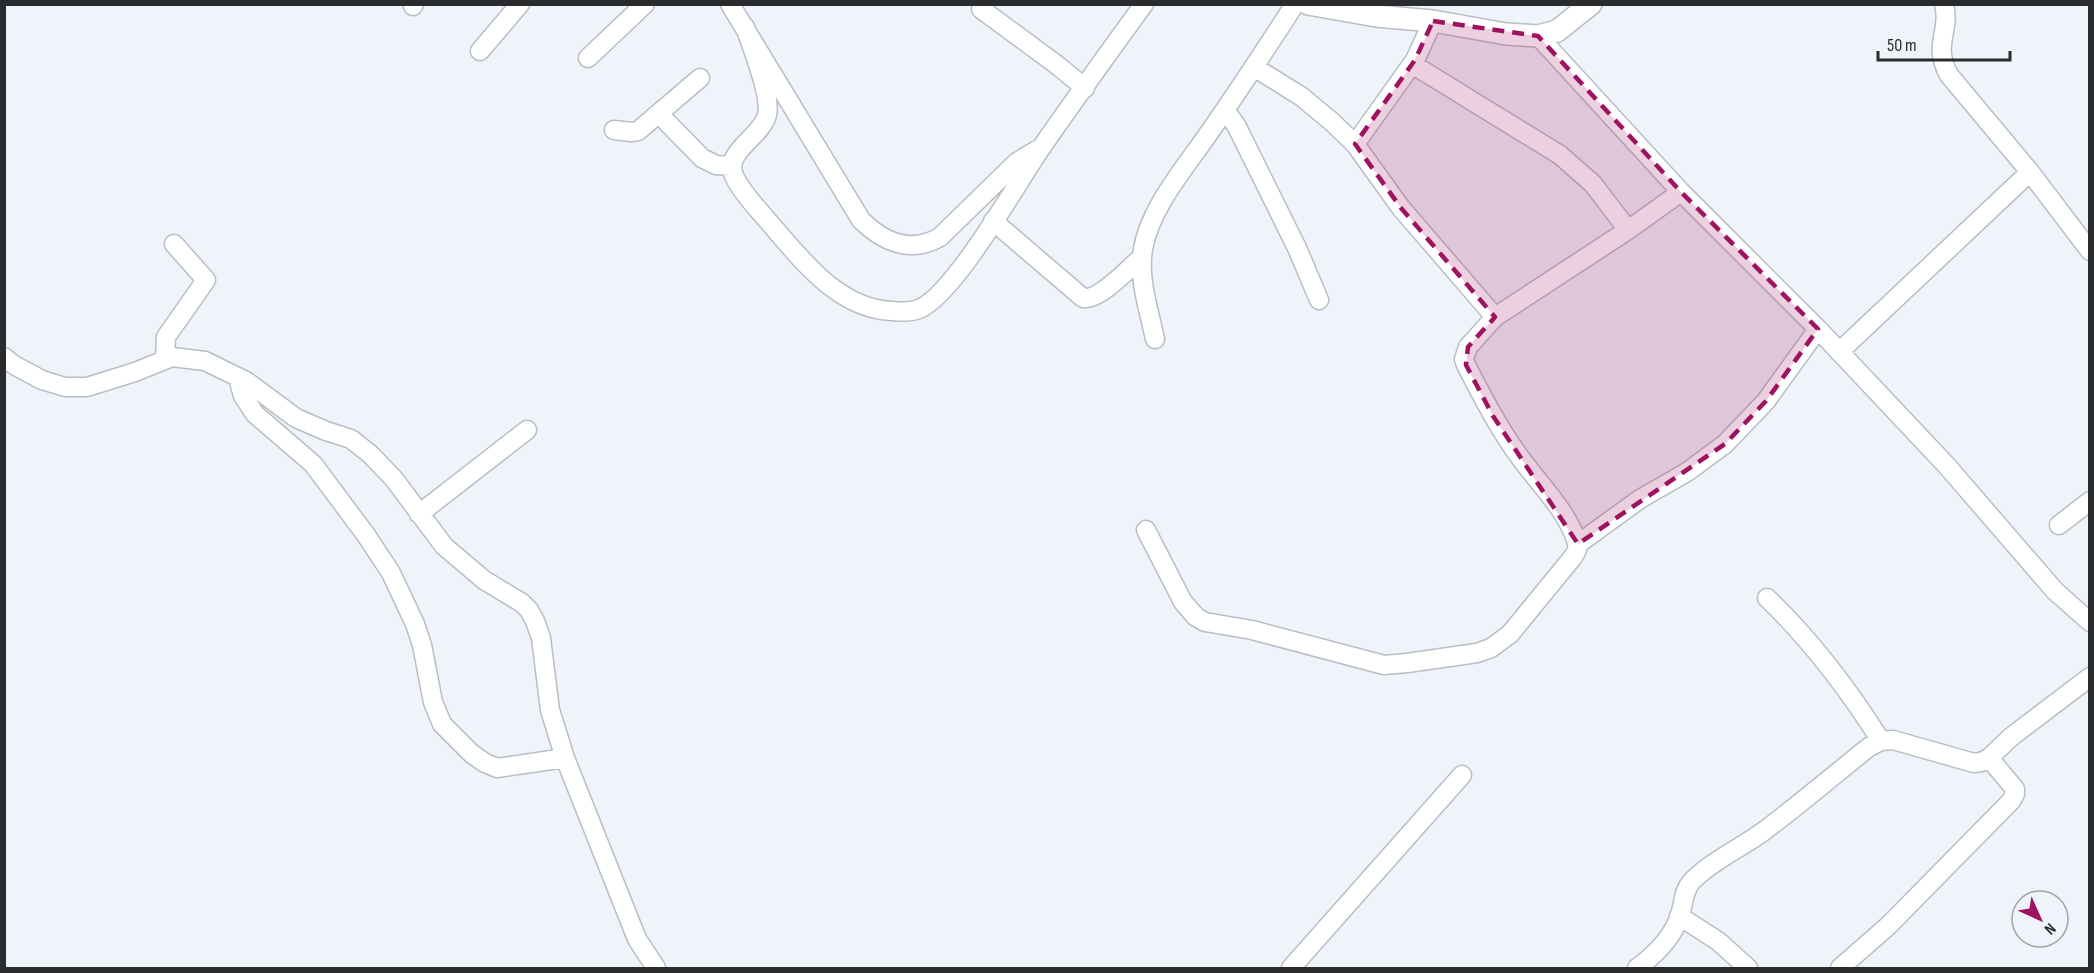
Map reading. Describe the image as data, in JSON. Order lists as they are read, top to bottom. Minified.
{"scale_bar":"50 m","north":"bottom right"}
